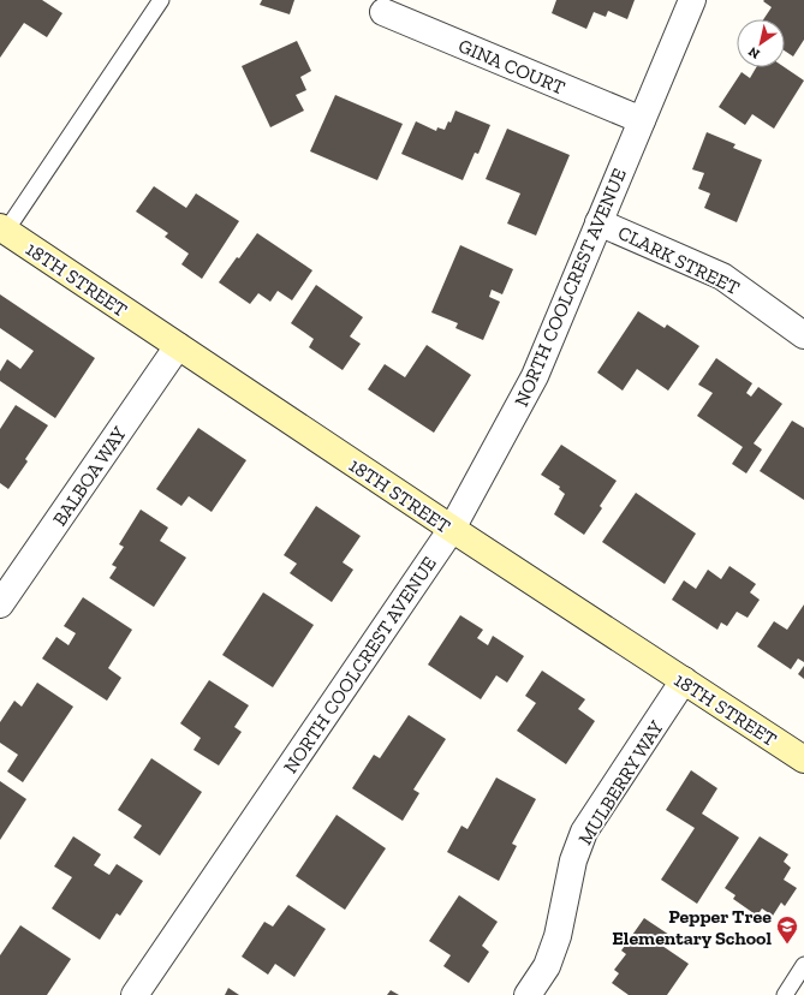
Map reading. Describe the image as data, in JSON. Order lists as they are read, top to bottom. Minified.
{"streets":{"main road":["18TH STREET"],"street":["GINA COURT","CLARK STREET","NORTH COOLCREST AVENUE","BALBOA WAY","MULBERRY WAY"]},"crossings":[["GINA COURT","NORTH COOLCREST AVENUE"],["CLARK STREET","NORTH COOLCREST AVENUE"],["18TH STREET","NORTH COOLCREST AVENUE"],["18TH STREET","BALBOA WAY"],["18TH STREET","MULBERRY WAY"]],"places":{"school or university":["Pepper Tree Elementary School"]},"north":"bottom left"}
